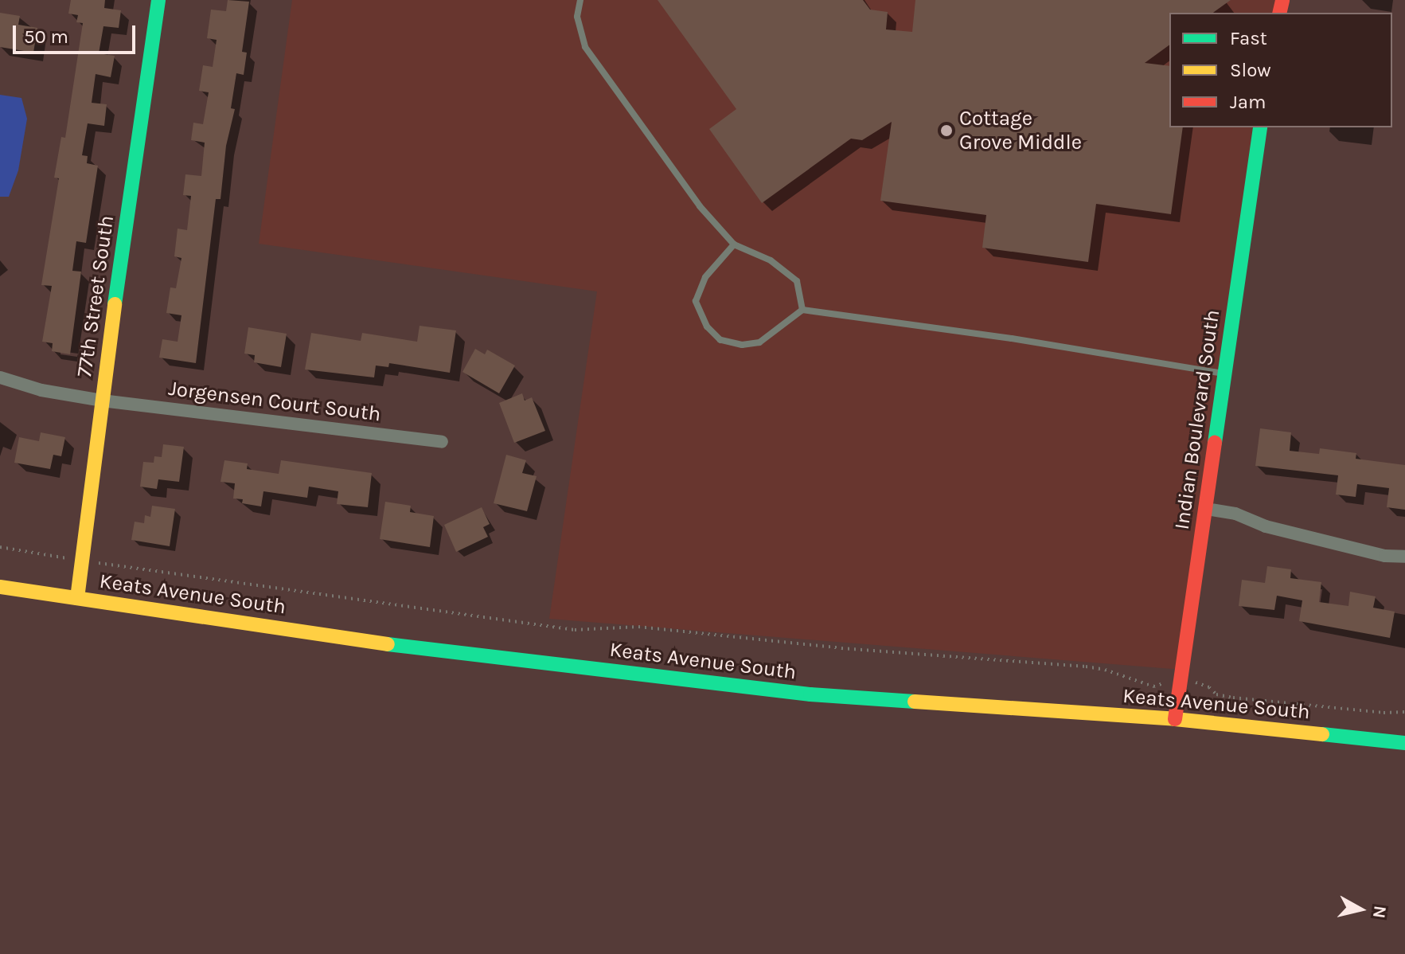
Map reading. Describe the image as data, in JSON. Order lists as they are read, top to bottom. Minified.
{"streets":{"main road":["77th Street South","Indian Boulevard South","Keats Avenue South"],"street":["Jorgensen Court South"]},"crossings":[["77th Street South","Jorgensen Court South"],["77th Street South","Keats Avenue South"],["Indian Boulevard South","Keats Avenue South"]],"places":["Cottage Grove Middle"],"legend":["Fast","Slow","Jam"],"scale_bar":"50 m","north":"right"}
